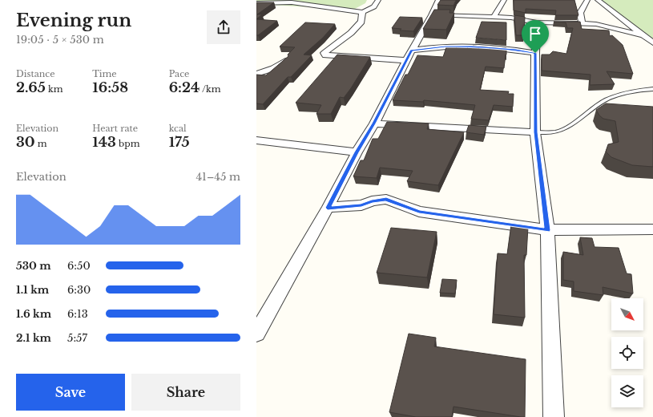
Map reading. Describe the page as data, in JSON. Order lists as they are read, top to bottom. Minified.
{"north":"bottom right","page":{"heading":["Evening run","19:05 · 5 × 530 m"],"stats":[["Distance","2.65 km"],["Time","16:58"],["Pace","6:24 /km"],["Elevation","30 m"],["Heart rate","143 bpm"],["kcal","175"]],"chart":["Elevation","41–45 m"],"list":[{"name":"530 m","note":"6:50"},{"name":"1.1 km","note":"6:30"},{"name":"1.6 km","note":"6:13"},{"name":"2.1 km","note":"5:57"}],"buttons":["Save","Share"]}}
